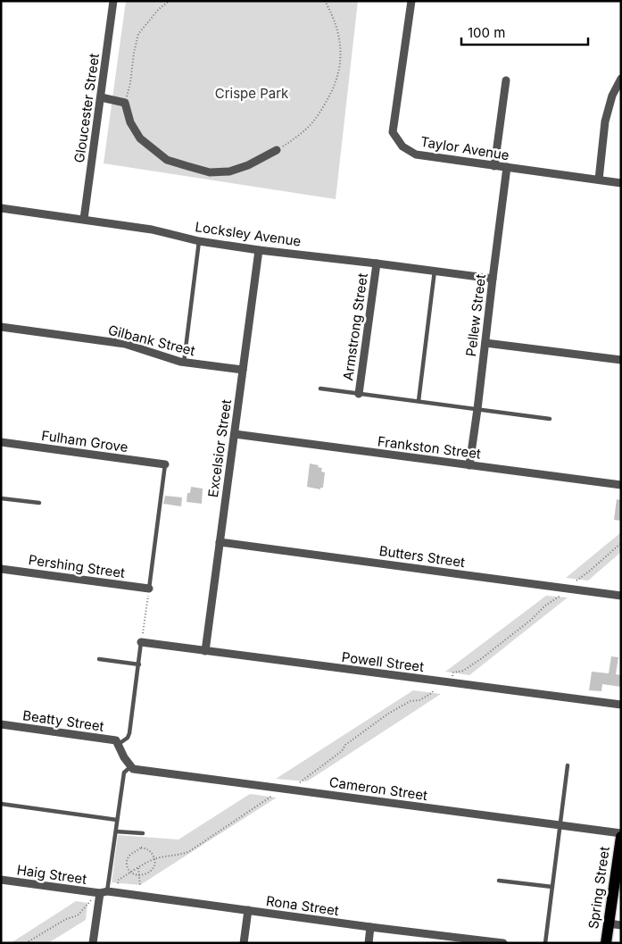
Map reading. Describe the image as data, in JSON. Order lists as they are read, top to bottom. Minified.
{"streets":{"main road":["Spring Street"],"street":["Gloucester Street","Taylor Avenue","Locksley Avenue","Pellew Street","Armstrong Street","Gilbank Street","Fulham Grove","Frankston Street","Excelsior Street","Butters Street","Pershing Street","Powell Street","Beatty Street","Cameron Street","Haig Street","Rona Street"]},"crossings":[["Gloucester Street","Locksley Avenue"],["Taylor Avenue","Pellew Street"],["Locksley Avenue","Pellew Street"],["Locksley Avenue","Armstrong Street"],["Locksley Avenue","Excelsior Street"],["Pellew Street","Frankston Street"],["Gilbank Street","Excelsior Street"],["Frankston Street","Excelsior Street"],["Excelsior Street","Butters Street"],["Excelsior Street","Powell Street"],["Beatty Street","Cameron Street"],["Haig Street","Rona Street"]],"parks":["Crispe Park"],"scale_bar":"100 m"}
